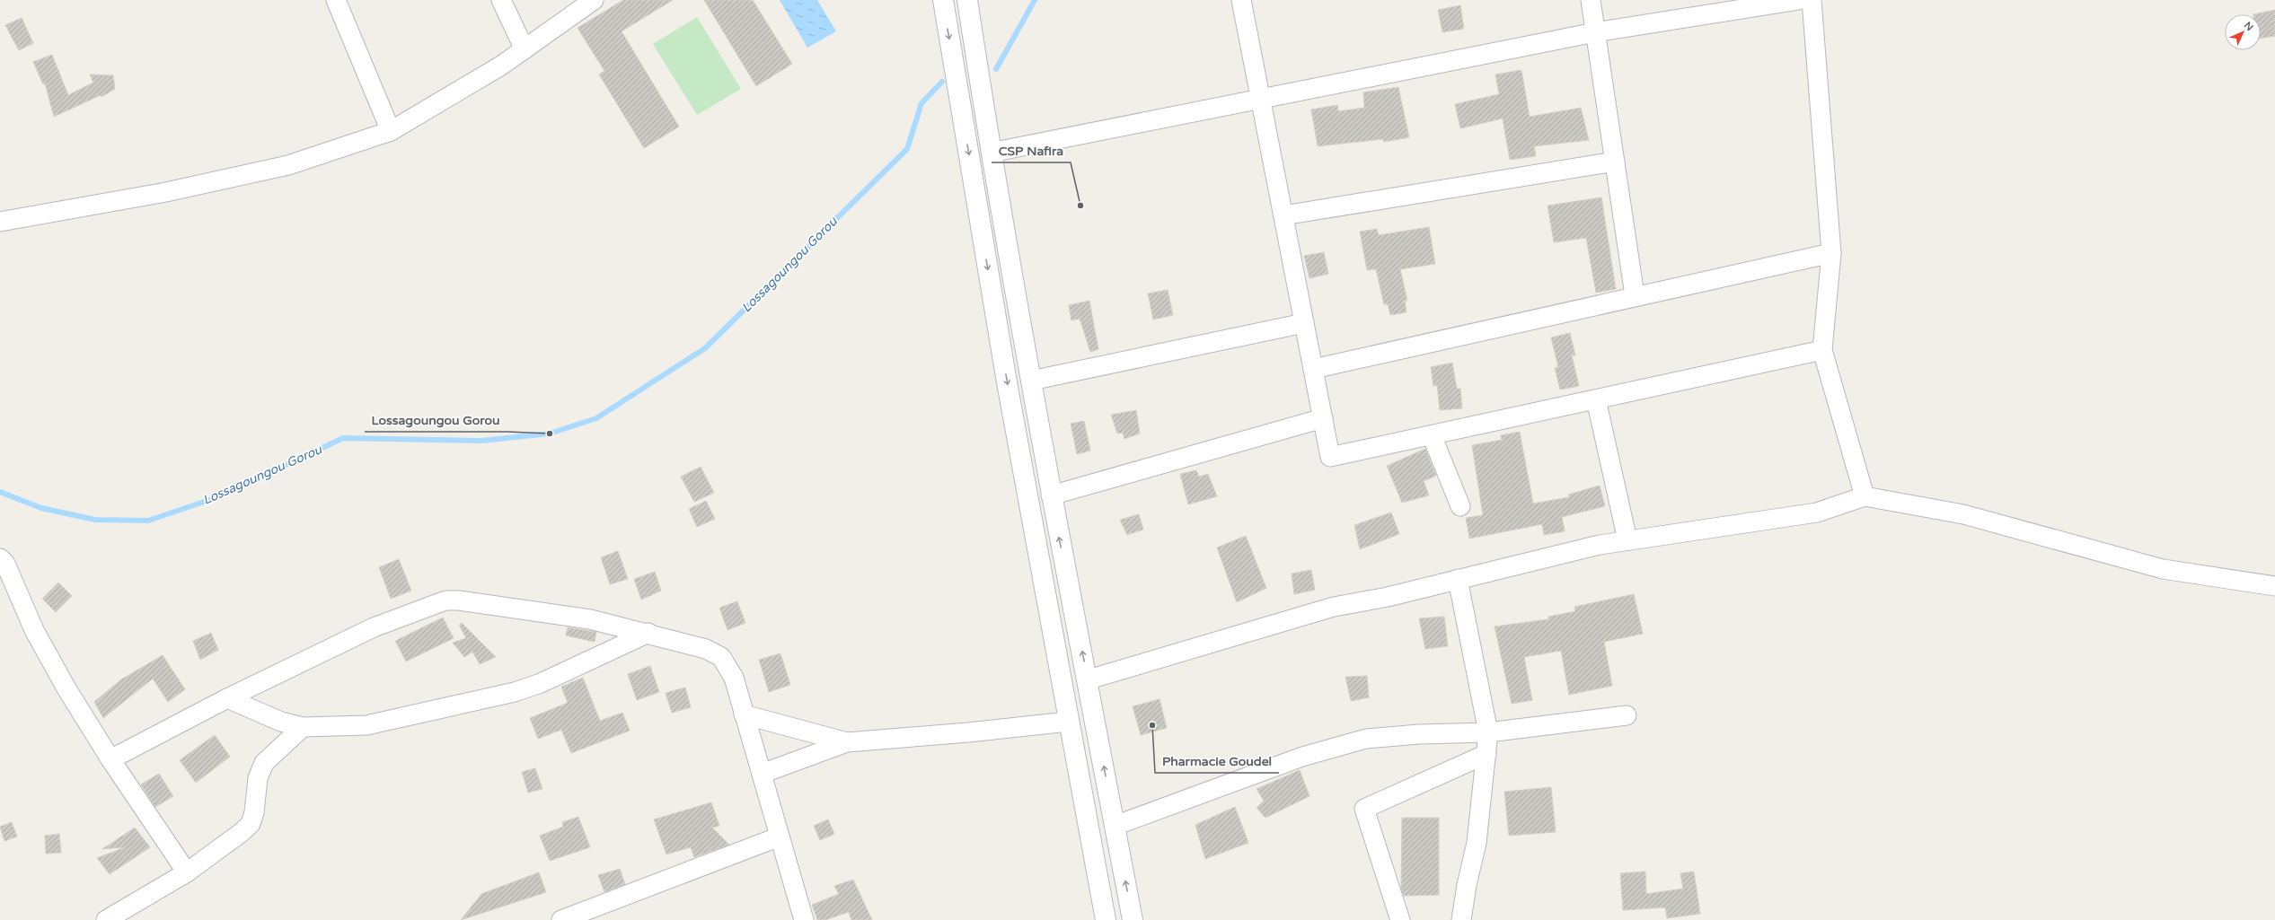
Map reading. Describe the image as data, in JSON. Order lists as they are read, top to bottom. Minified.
{"water":["Lossagoungou Gorou"],"places":["CSP Nafira","Lossagoungou Gorou","Pharmacie Goudel"],"north":"top right"}
